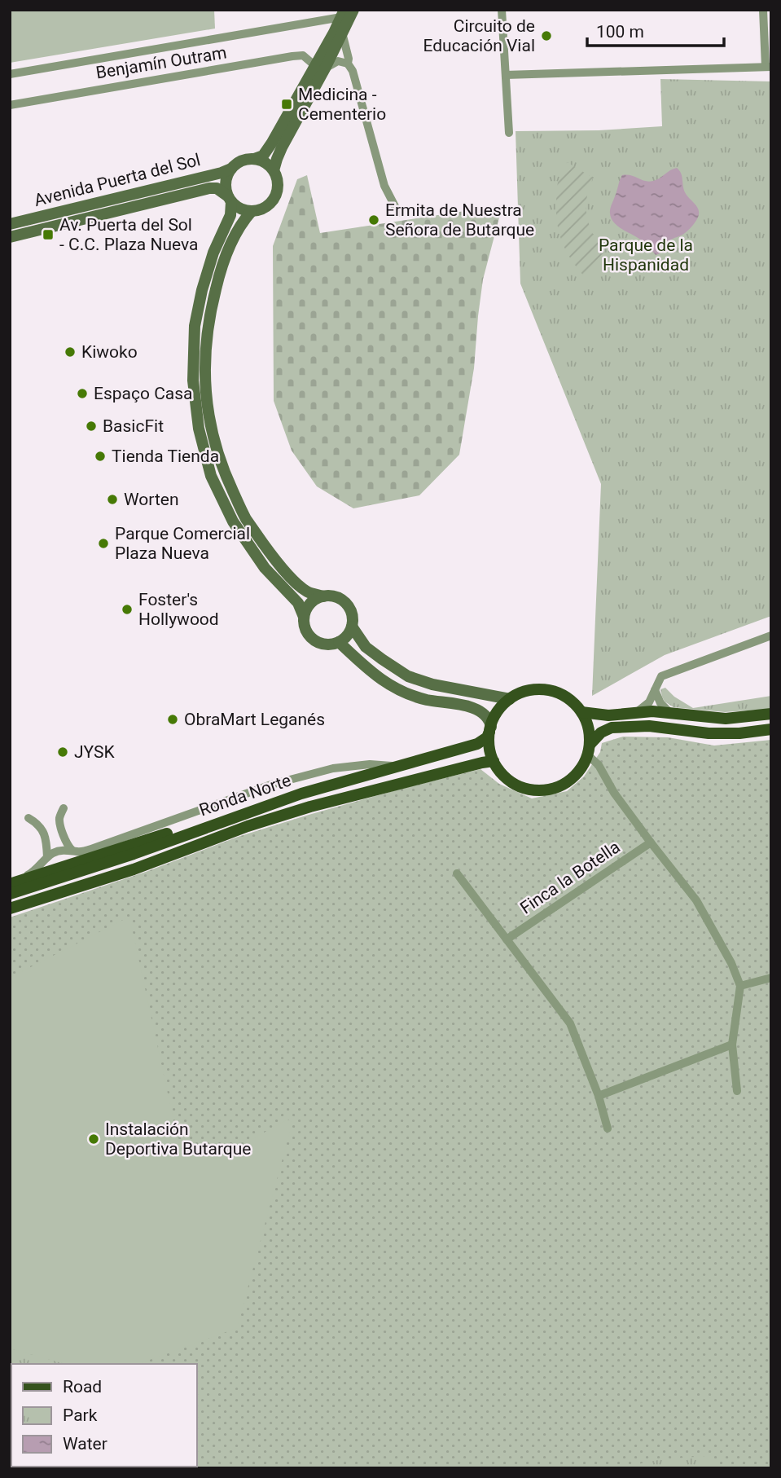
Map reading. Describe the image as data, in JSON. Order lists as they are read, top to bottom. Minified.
{"streets":{"main road":["Avenida Puerta del Sol","Ronda Norte"],"street":["Benjamín Outram","Finca la Botella"]},"parks":["Parque de la Hispanidad"],"places":{"other":["Circuito de Educación Vial","Ermita de Nuestra Señora de Butarque","Kiwoko","Espaço Casa","BasicFit","Tienda Tienda","Worten","Parque Comercial Plaza Nueva","Foster's Hollywood","ObraMart Leganés","JYSK","Instalación Deportiva Butarque"],"transit":["Medicina - Cementerio","Av. Puerta del Sol - C.C. Plaza Nueva"]},"legend":["Road","Park","Water"],"scale_bar":"100 m"}
